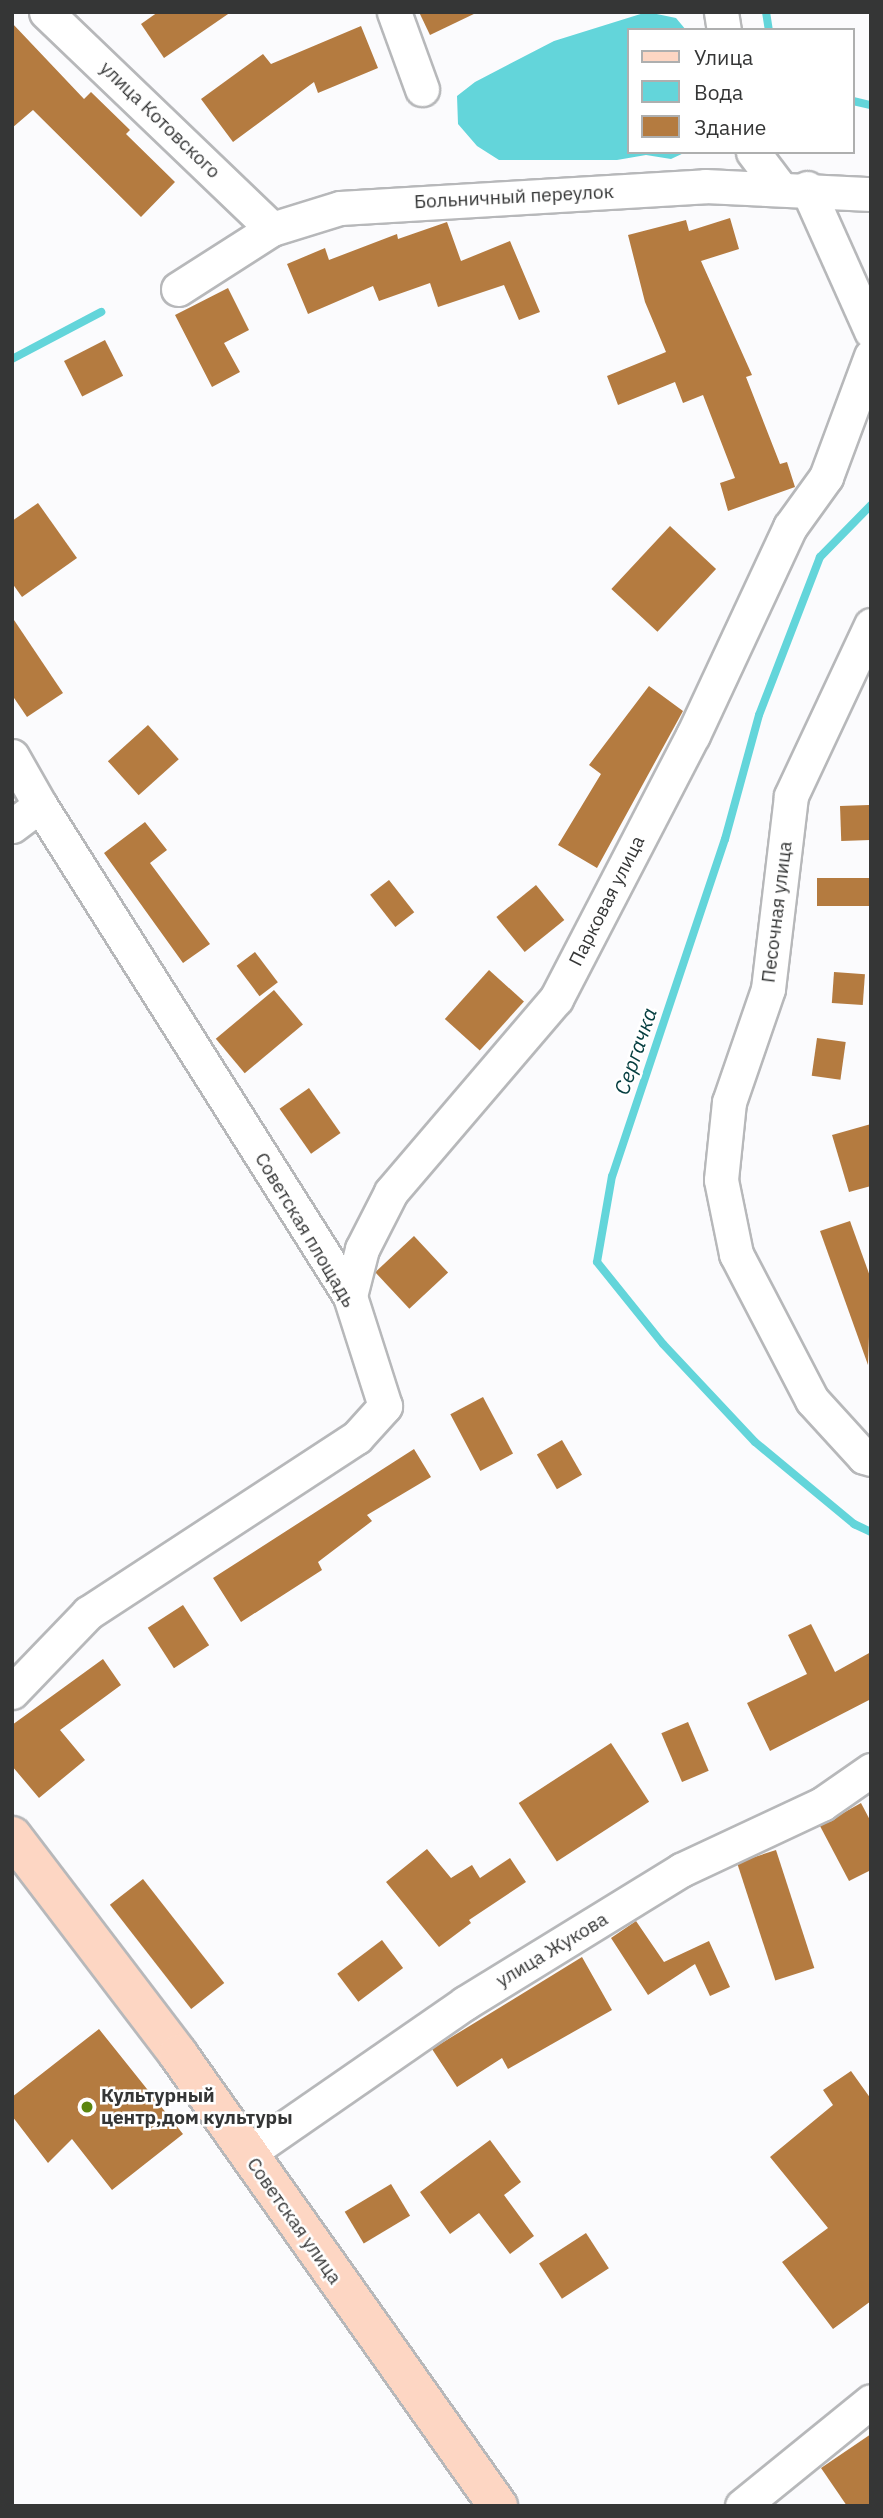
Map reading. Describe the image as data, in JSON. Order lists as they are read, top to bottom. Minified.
{"streets":{"main road":["Советская улица"],"street":["улица Котовского","Больничный переулок","Парковая улица","Песочная улица","Советская площадь","улица Жукова"]},"crossings":[["улица Котовского","Больничный переулок"],["Парковая улица","Советская площадь"],["улица Жукова","Советская улица"]],"water":["Сергачка"],"places":["Культурный центр,дом культуры"],"legend":["Улица","Вода","Здание"]}
